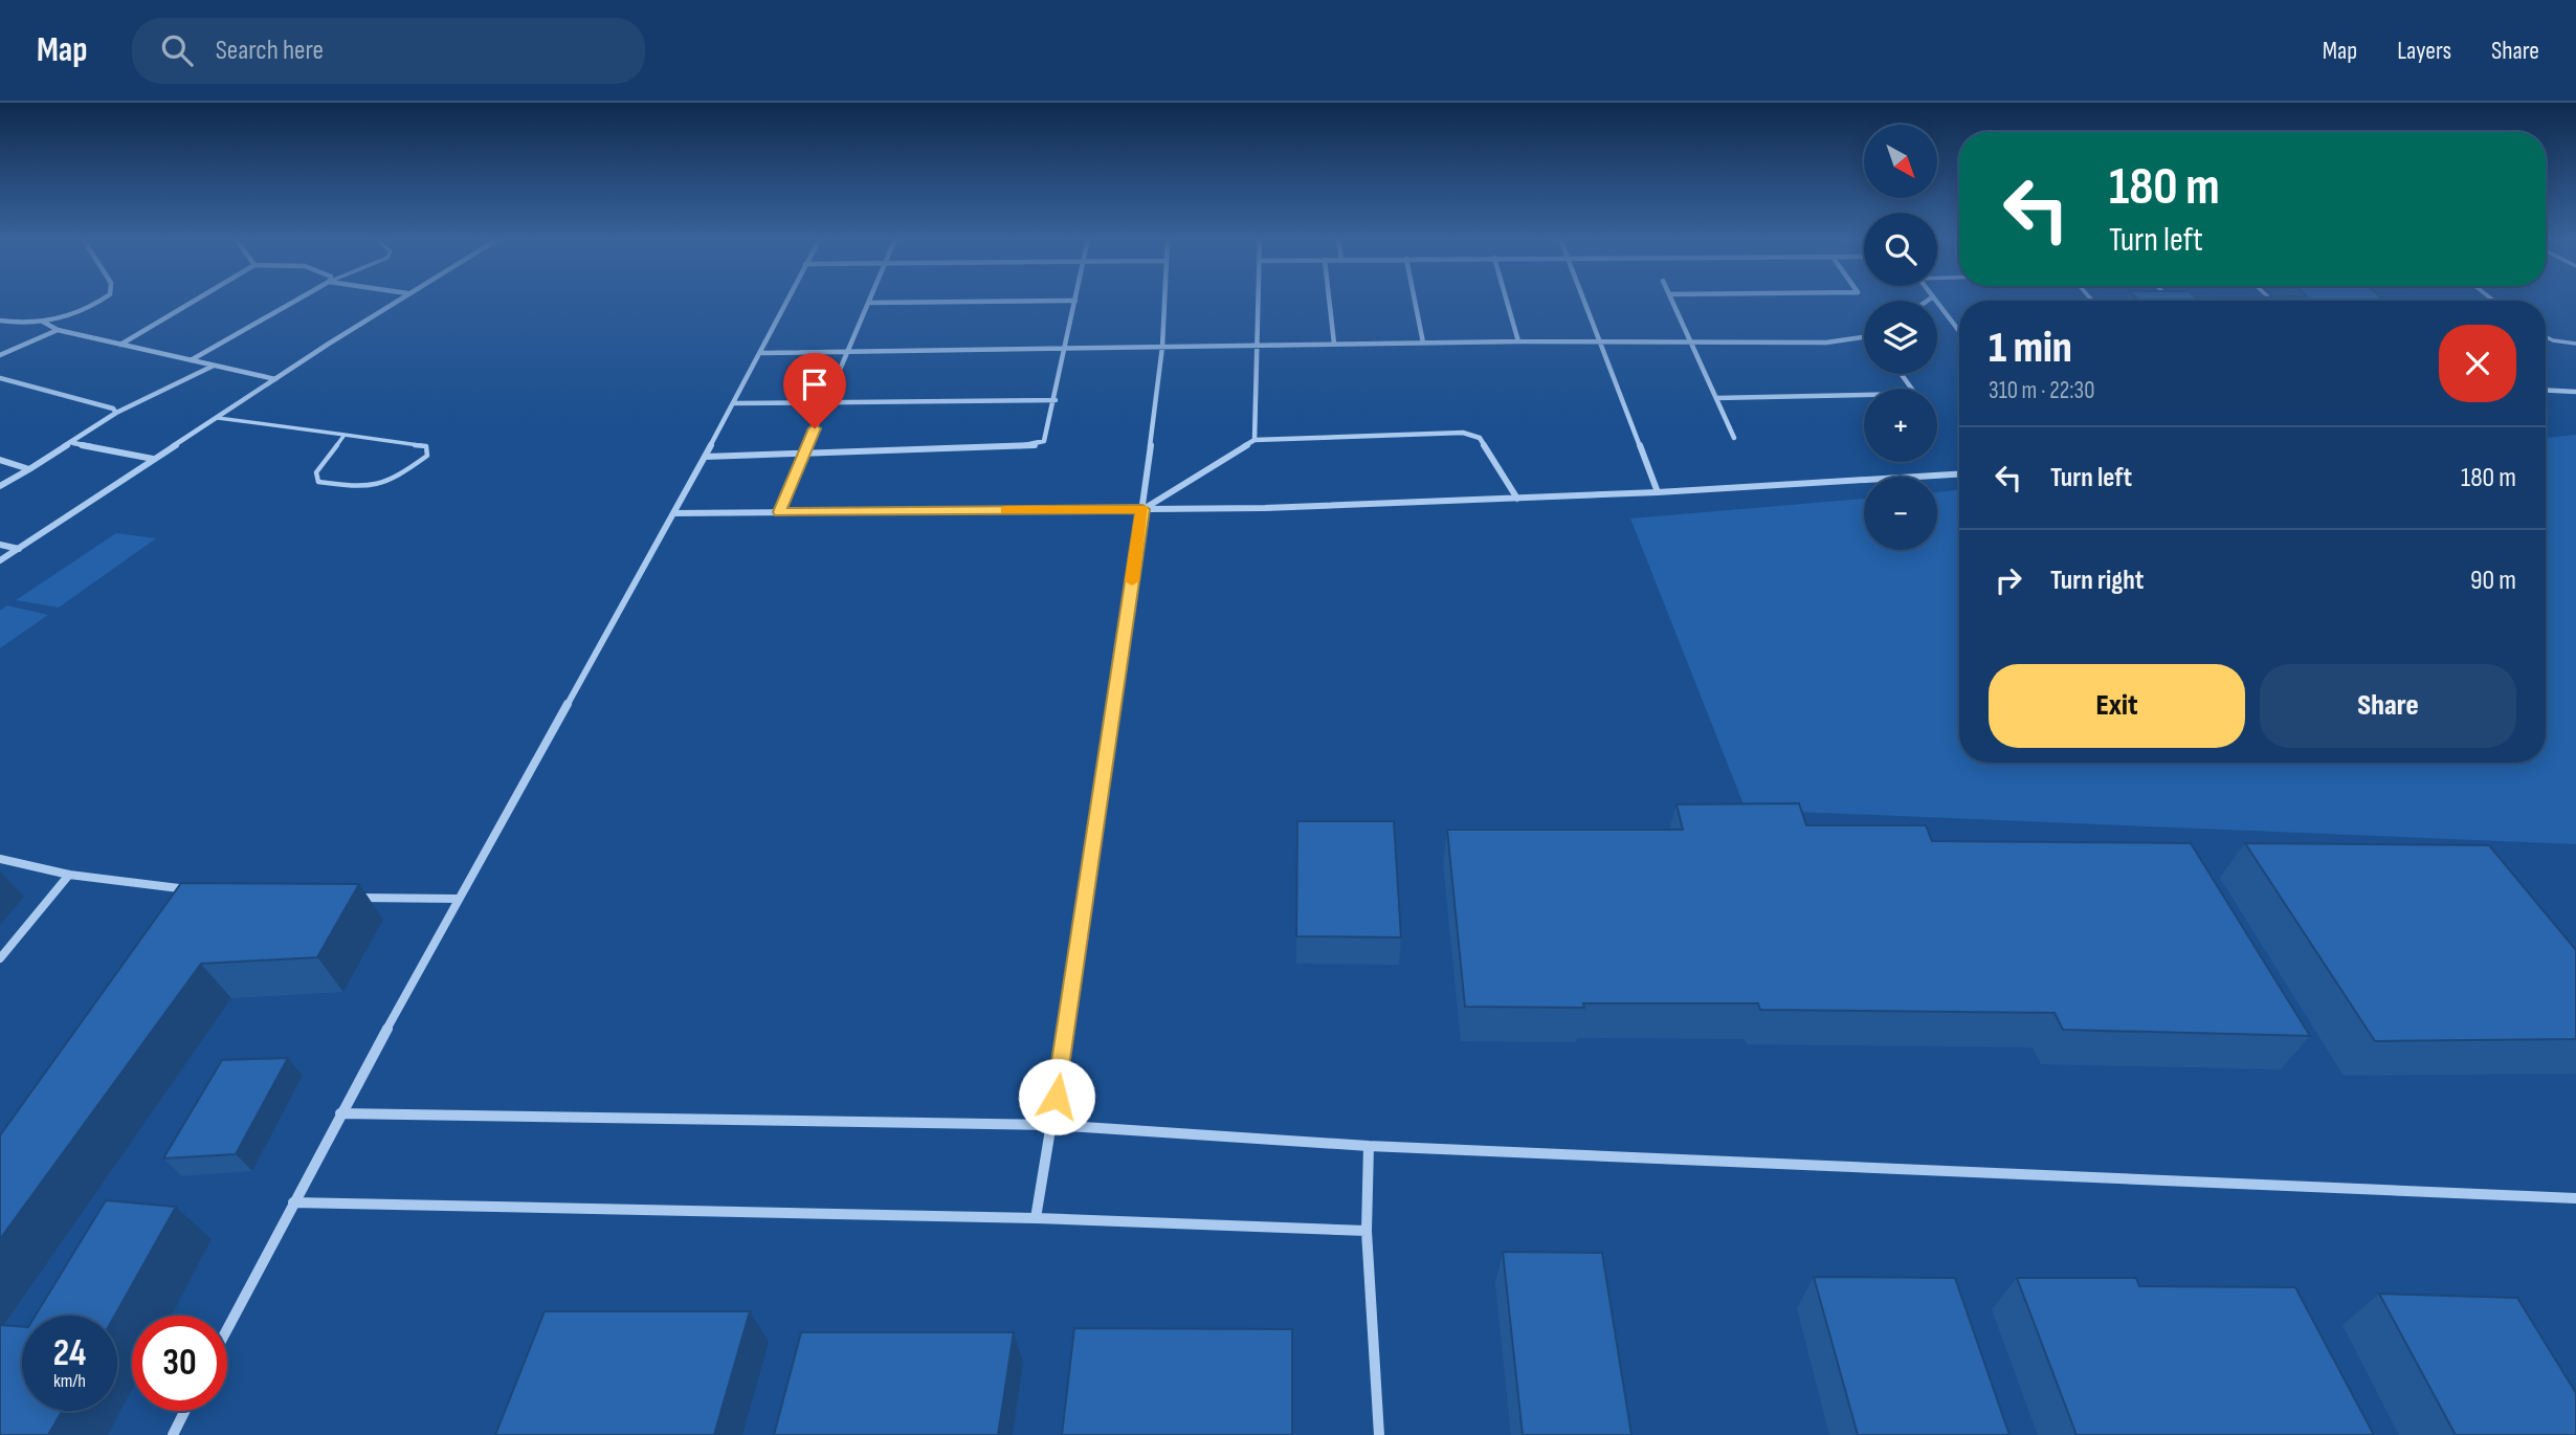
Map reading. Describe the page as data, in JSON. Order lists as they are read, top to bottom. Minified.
{"north":"bottom right","page":{"header":"Map","search":"Search here","nav":["Map","Layers","Share"],"map_buttons":["+","−"],"turn":["180 m","Turn left"],"heading":["1 min","310 m · 22:30"],"list":[{"name":"Turn left","value":"180 m"},{"name":"Turn right","value":"90 m"}],"buttons":["Exit","Share"],"speed":"24 km/h","limit":"30"}}
